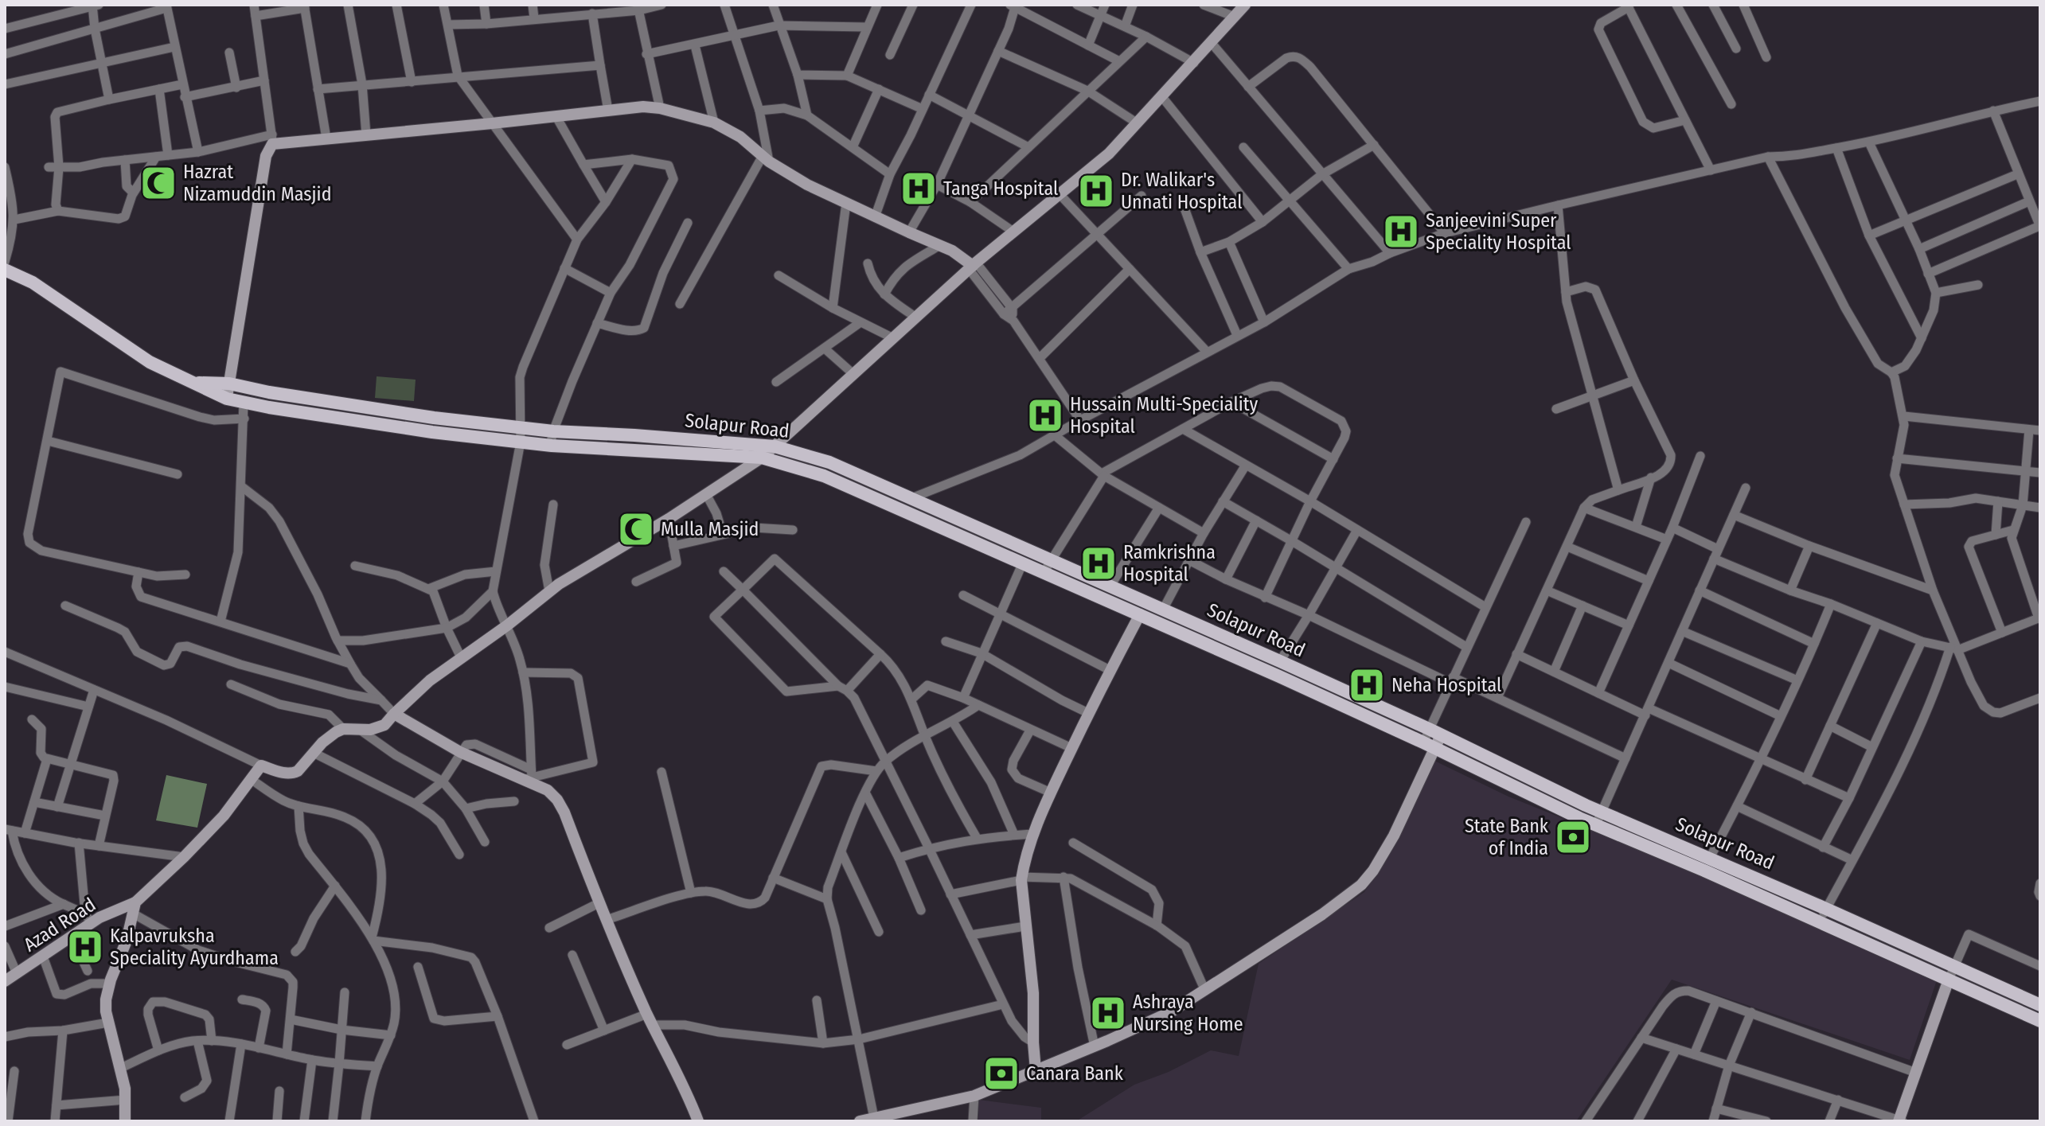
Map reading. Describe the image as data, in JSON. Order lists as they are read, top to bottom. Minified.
{"streets":{"main road":["Solapur Road"],"street":["Azad Road"]},"places":{"mosque":["Hazrat Nizamuddin Masjid","Mulla Masjid"],"hospital":["Tanga Hospital","Dr. Walikar's Unnati Hospital","Sanjeevini Super Speciality Hospital","Hussain Multi-Speciality Hospital","Ramkrishna Hospital","Neha Hospital","Kalpavruksha Speciality Ayurdhama","Ashraya Nursing Home"],"bank":["State Bank of India","Canara Bank"]}}
